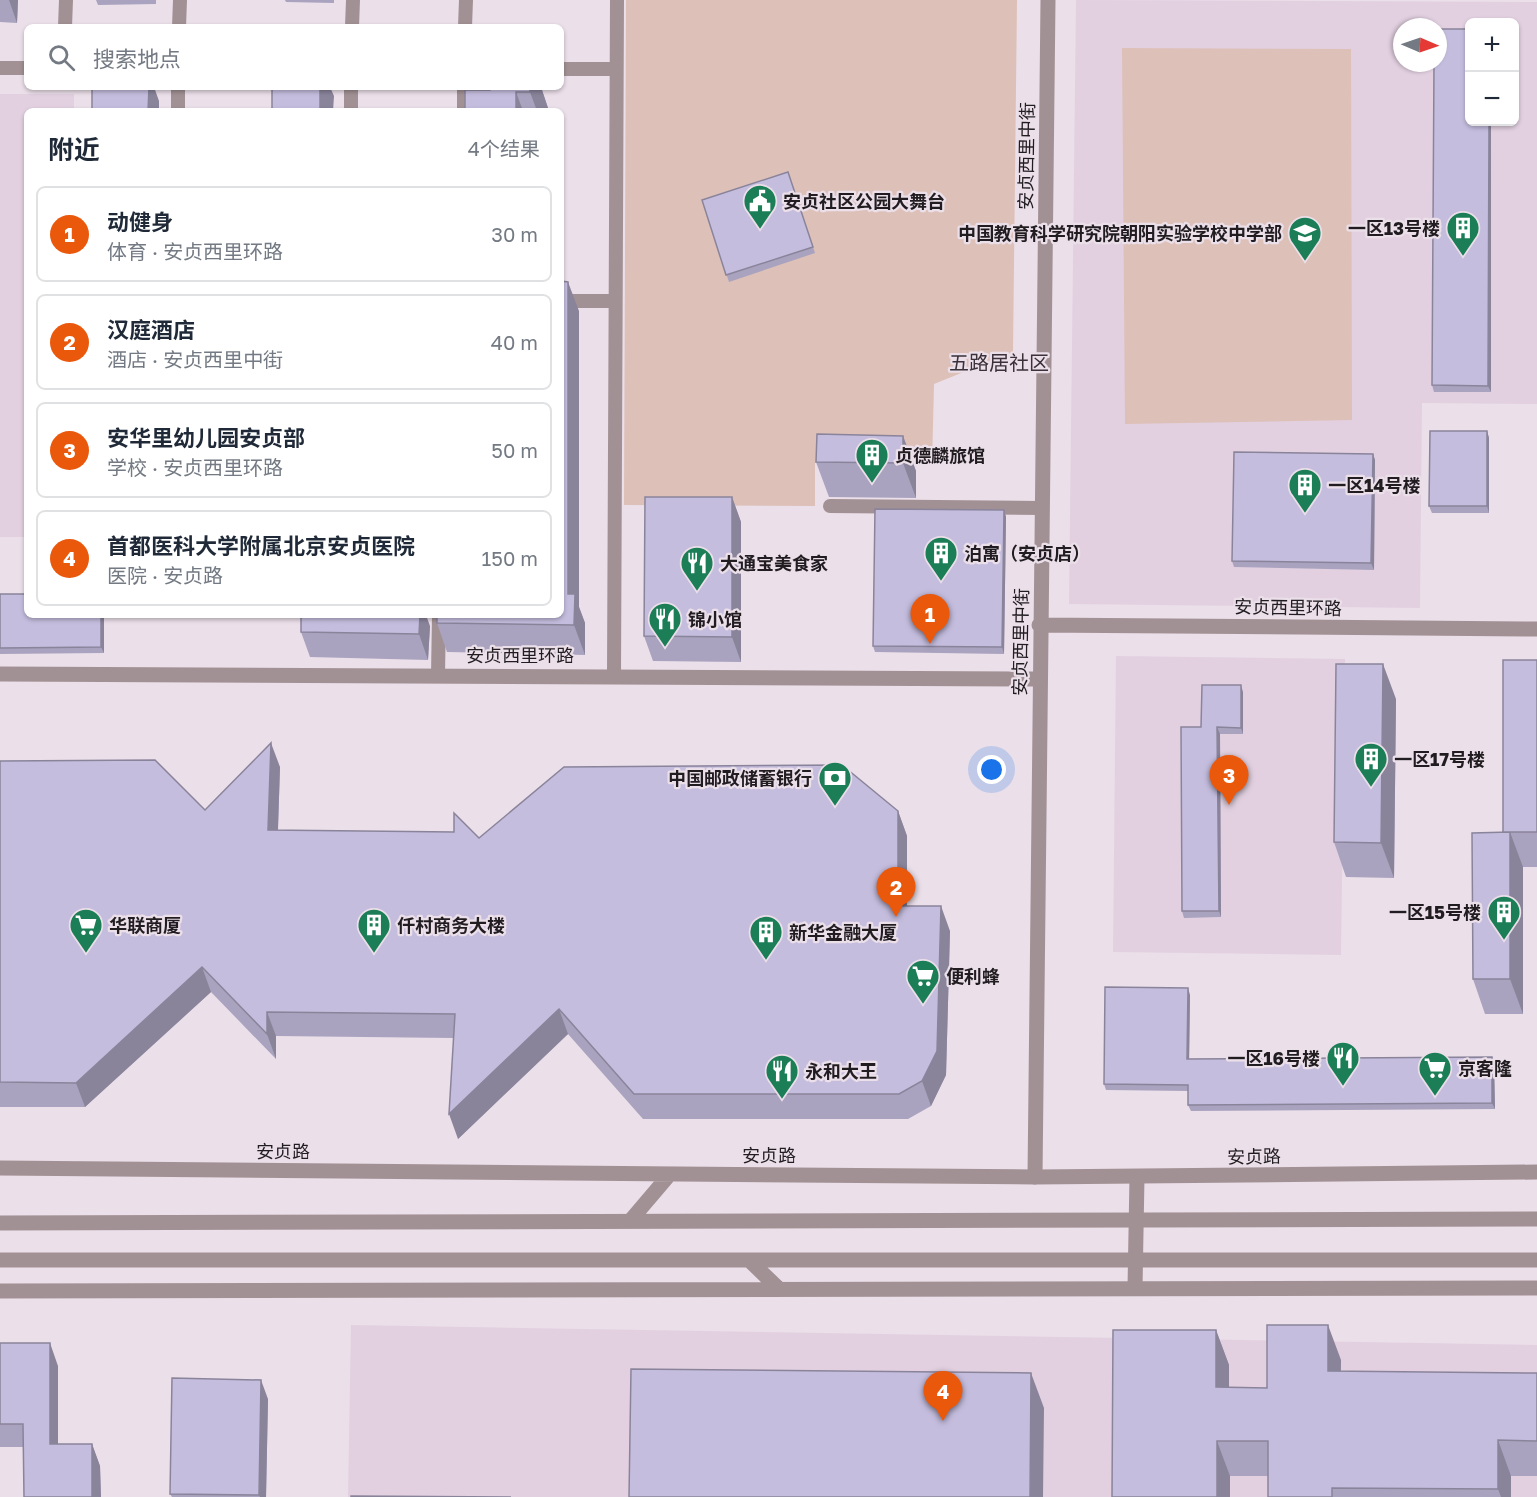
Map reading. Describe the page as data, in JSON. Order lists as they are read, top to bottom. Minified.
{"streets":{"street":["安贞西里中街","安贞西里环路","安贞路"]},"crossings":[["安贞西里中街","安贞西里环路"],["安贞西里中街","安贞路"]],"districts":["五路居社区"],"places":{"public building":["安贞社区公园大舞台"],"building":["一区13号楼","贞德麟旅馆","一区14号楼","泊寓（安贞店）","一区17号楼","一区15号楼","仟村商务大楼","新华金融大厦"],"school or university":["中国教育科学研究院朝阳实验学校中学部"],"restaurant":["大通宝美食家","锦小馆","一区16号楼","永和大王"],"bank":["中国邮政储蓄银行"],"supermarket":["华联商厦","便利蜂","京客隆"]},"north":"right","page":{"map_buttons":["+","−"],"search":"搜索地点","heading":["附近","4个结果"],"list":[{"mark":"1","name":"动健身","note":"体育 · 安贞西里环路","value":"30 m"},{"mark":"2","name":"汉庭酒店","note":"酒店 · 安贞西里中街","value":"40 m"},{"mark":"3","name":"安华里幼儿园安贞部","note":"学校 · 安贞西里环路","value":"50 m"},{"mark":"4","name":"首都医科大学附属北京安贞医院","note":"医院 · 安贞路","value":"150 m"}],"pins":["1","3","2","4"]}}
